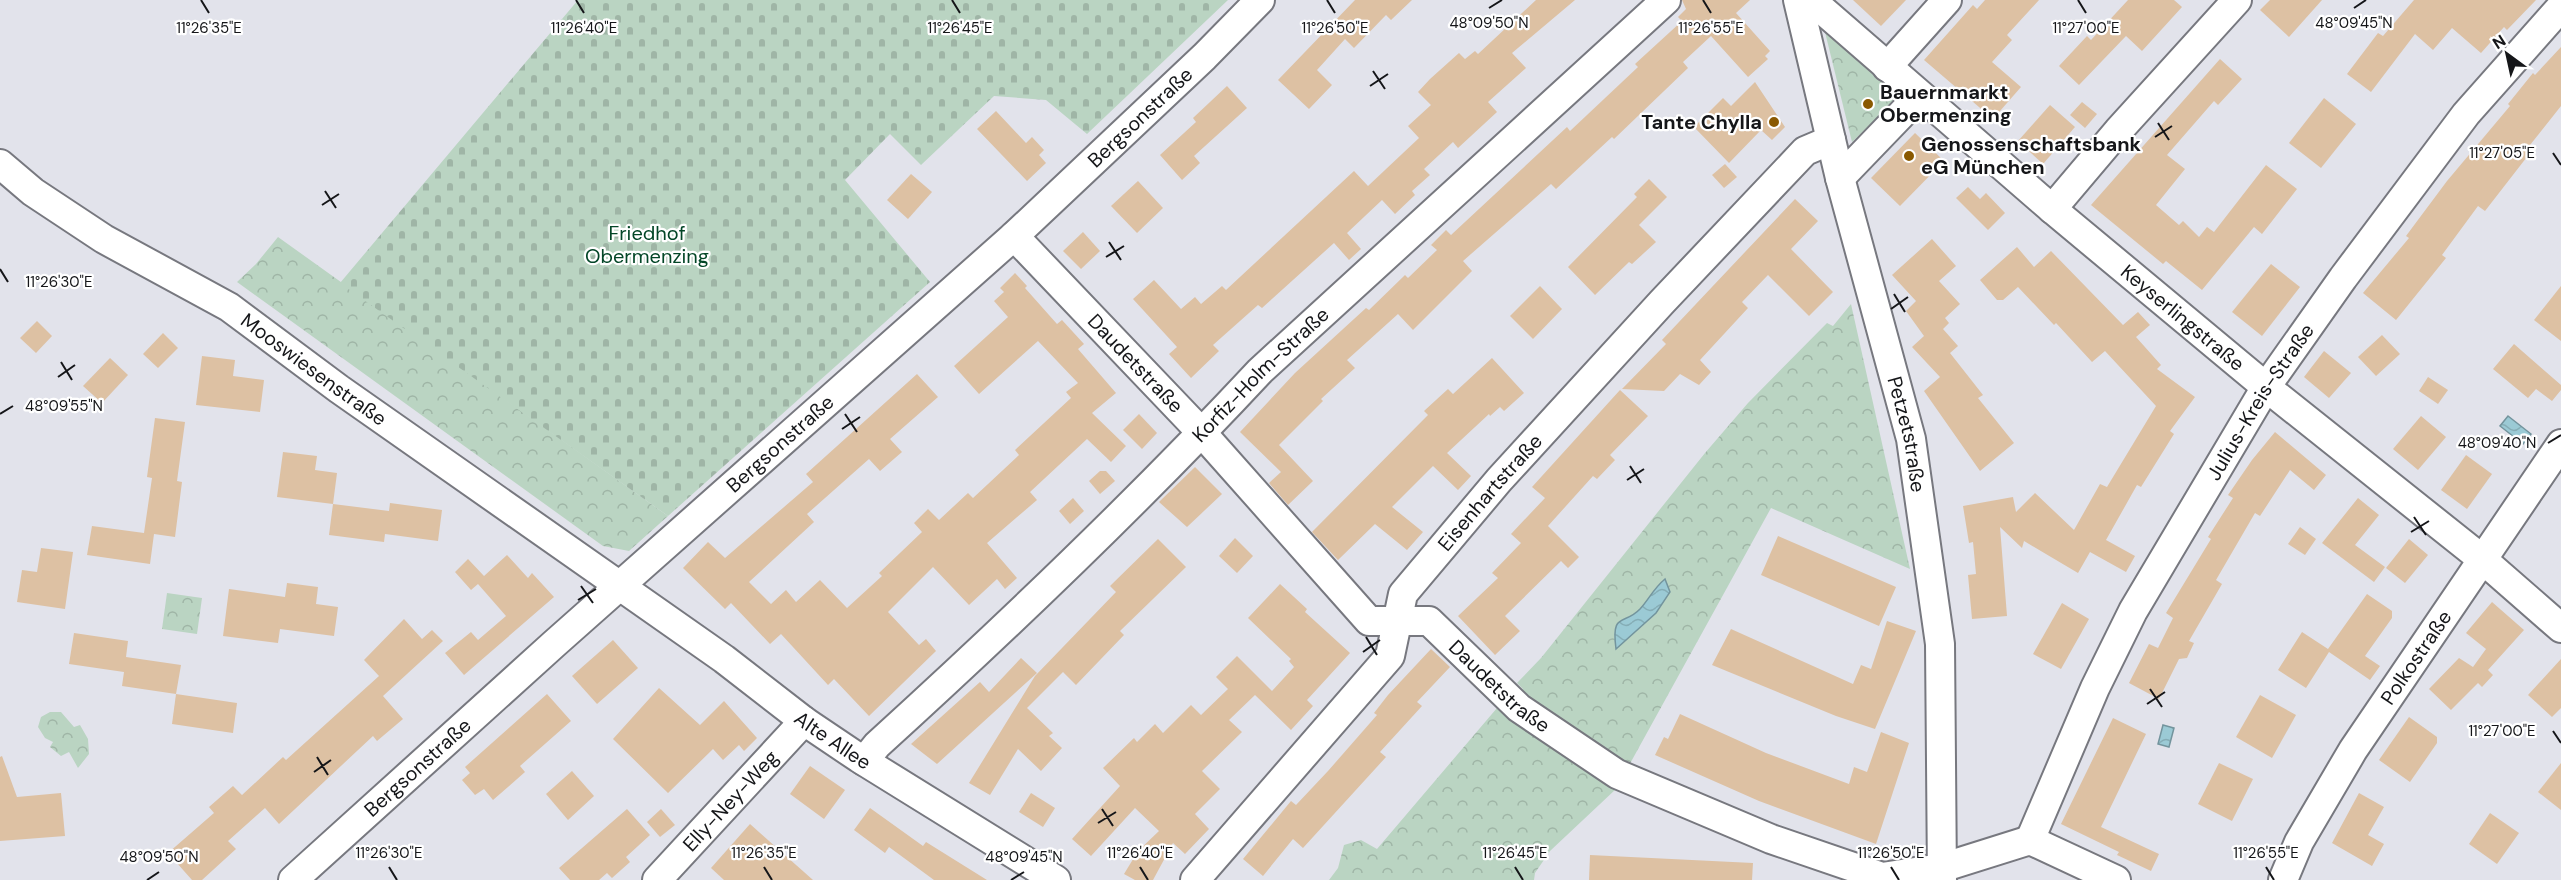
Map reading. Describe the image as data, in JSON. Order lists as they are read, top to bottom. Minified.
{"streets":{"street":["Bergsonstraße","Keyserlingstraße","Daudetstraße","Mooswiesenstraße","Korfiz-Holm-Straße","Julius-Kreis-Straße","Petzetstraße","Eisenhartstraße","Polkostraße","Alte Allee","Elly-Ney-Weg"]},"crossings":[["Bergsonstraße","Daudetstraße"],["Bergsonstraße","Mooswiesenstraße"],["Bergsonstraße","Alte Allee"],["Keyserlingstraße","Julius-Kreis-Straße"],["Keyserlingstraße","Polkostraße"],["Daudetstraße","Korfiz-Holm-Straße"],["Daudetstraße","Julius-Kreis-Straße"],["Daudetstraße","Petzetstraße"],["Daudetstraße","Eisenhartstraße"],["Mooswiesenstraße","Alte Allee"],["Korfiz-Holm-Straße","Alte Allee"],["Petzetstraße","Eisenhartstraße"],["Alte Allee","Elly-Ney-Weg"]],"parks":["Friedhof Obermenzing"],"places":["Bauernmarkt Obermenzing","Tante Chylla","Genossenschaftsbank eG München"],"north":"top left","coordinates":["48°09'50\"N","48°09'45\"N","11°26'35\"E","11°26'40\"E","11°26'45\"E","11°26'50\"E","11°26'55\"E","11°27'00\"E","11°27'05\"E","11°26'30\"E","48°09'55\"N","48°09'40\"N"]}
